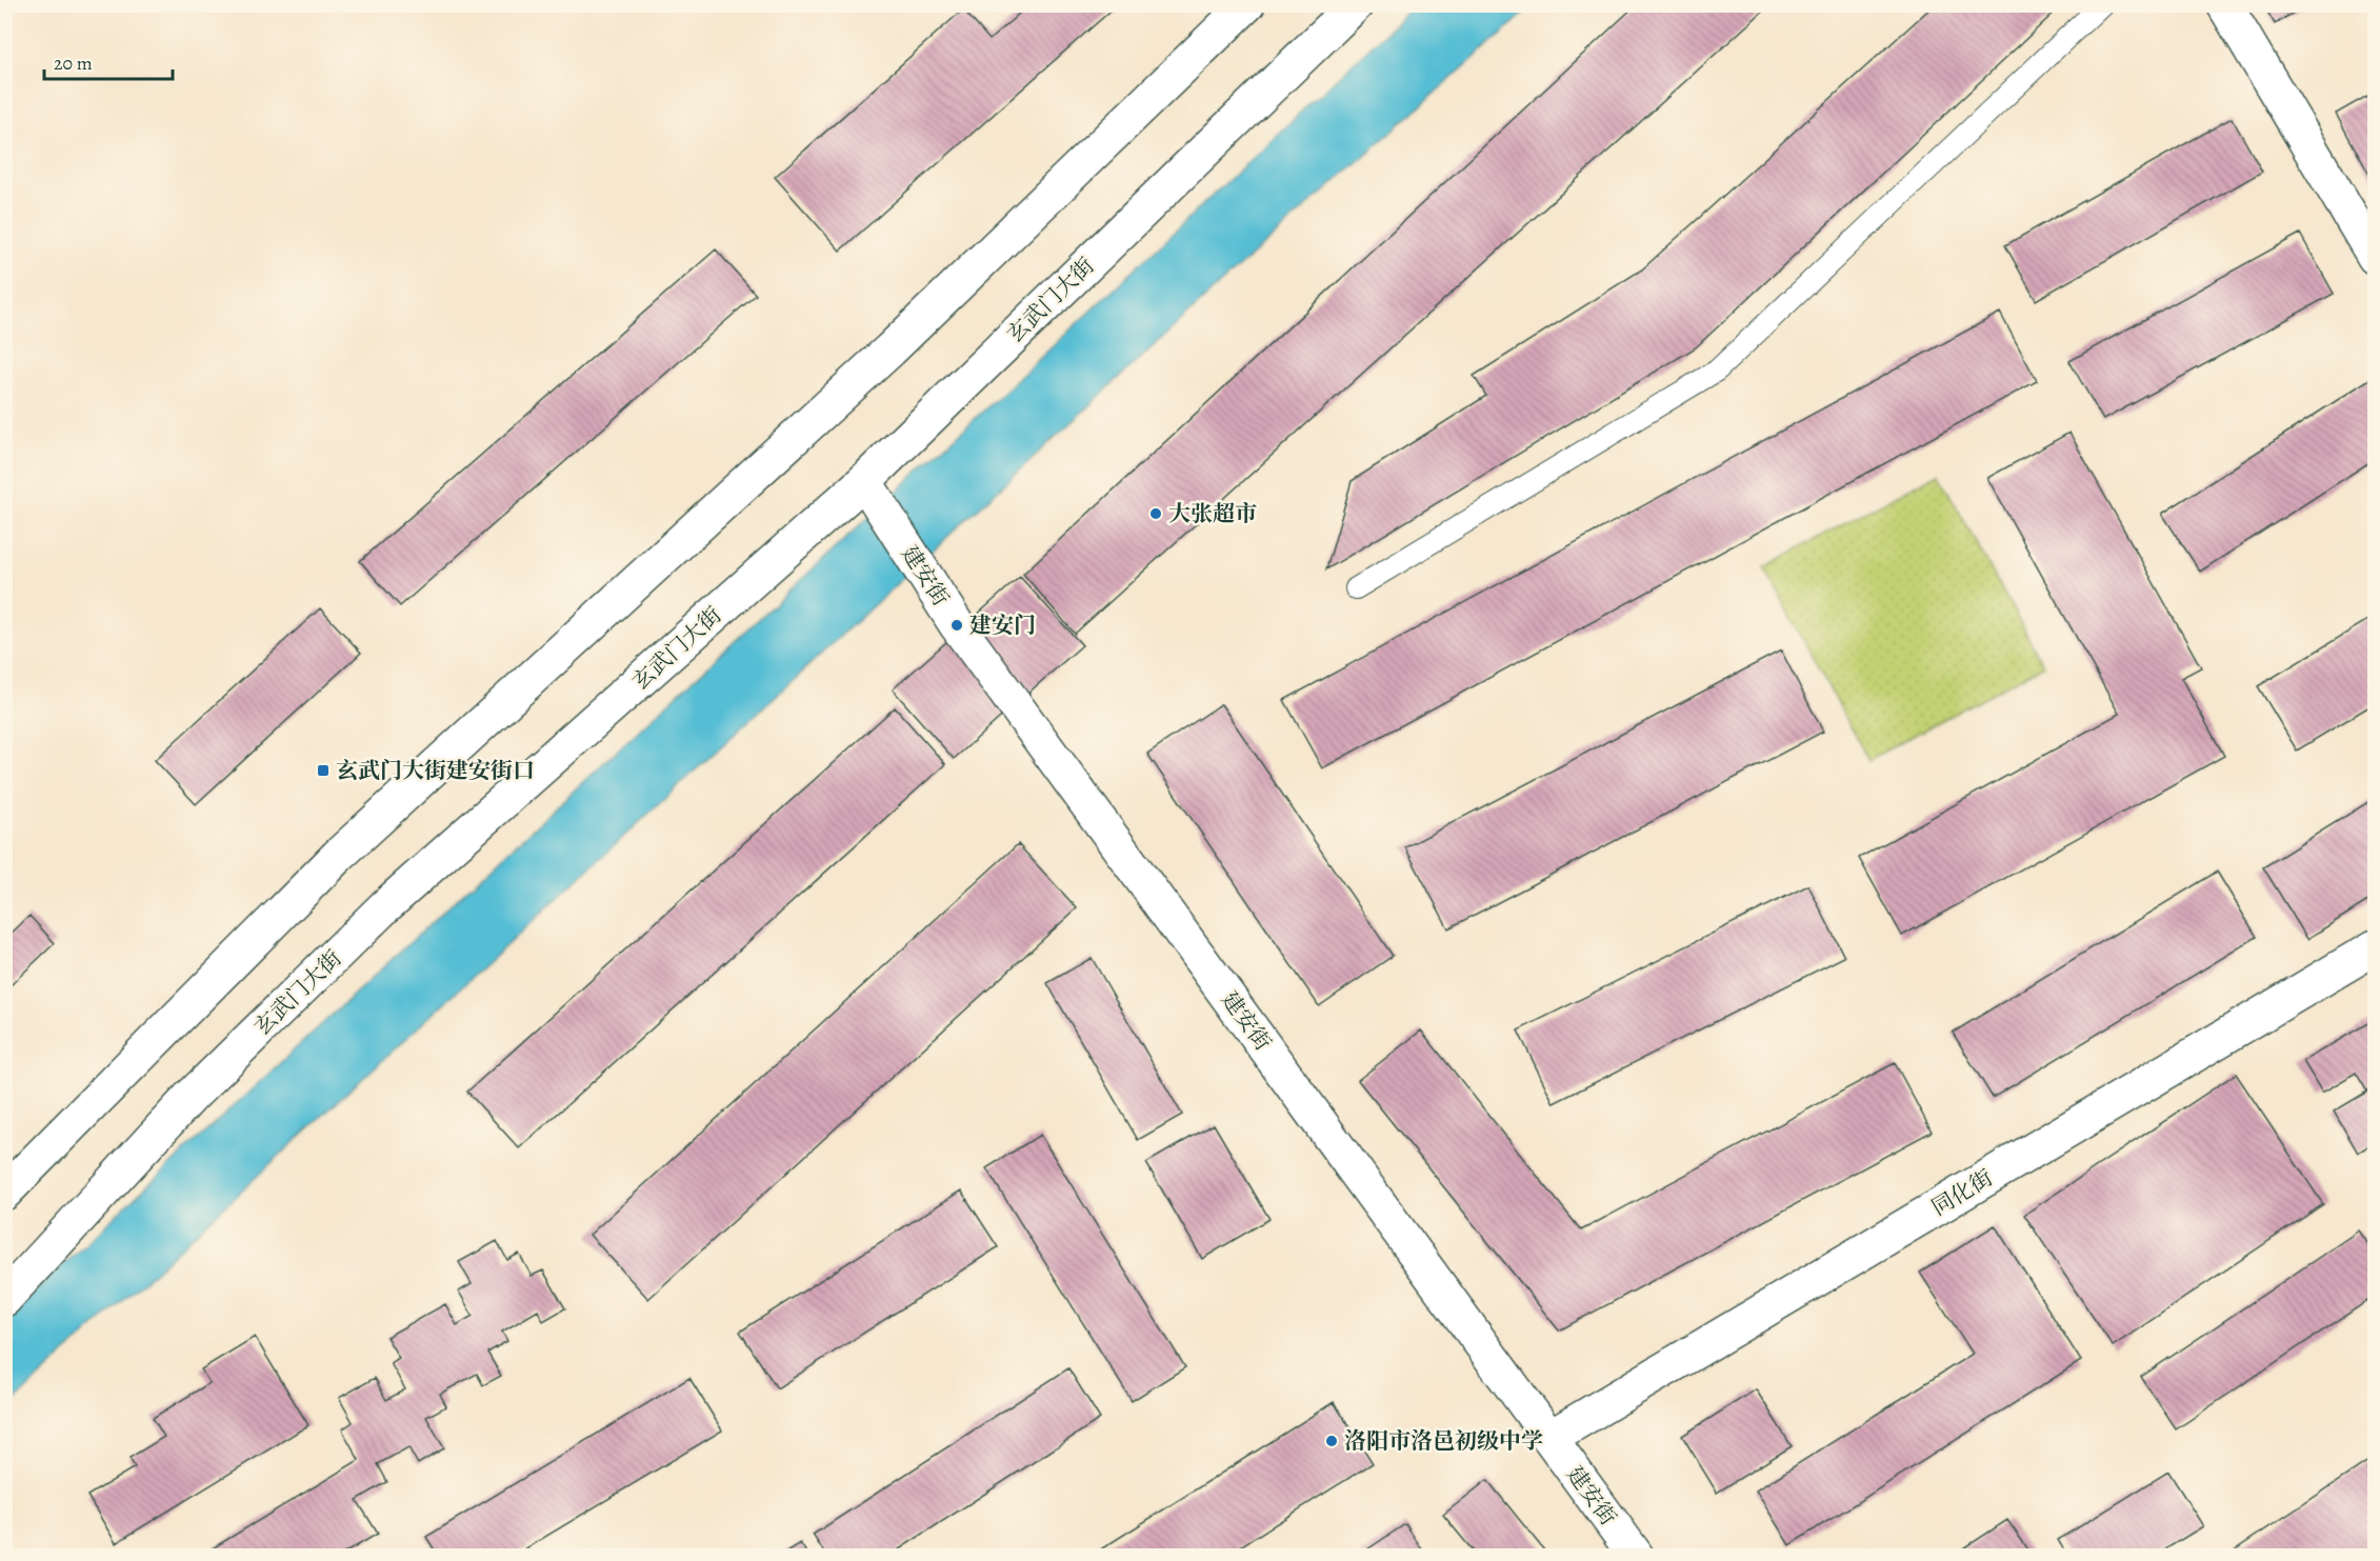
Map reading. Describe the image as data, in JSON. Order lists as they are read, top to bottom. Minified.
{"streets":{"main road":["玄武门大街","建安街","同化街"]},"crossings":[["玄武门大街","建安街"],["建安街","同化街"]],"places":{"other":["大张超市","建安门","洛阳市洛邑初级中学"],"transit":["玄武门大街建安街口"]},"scale_bar":"20 m"}
